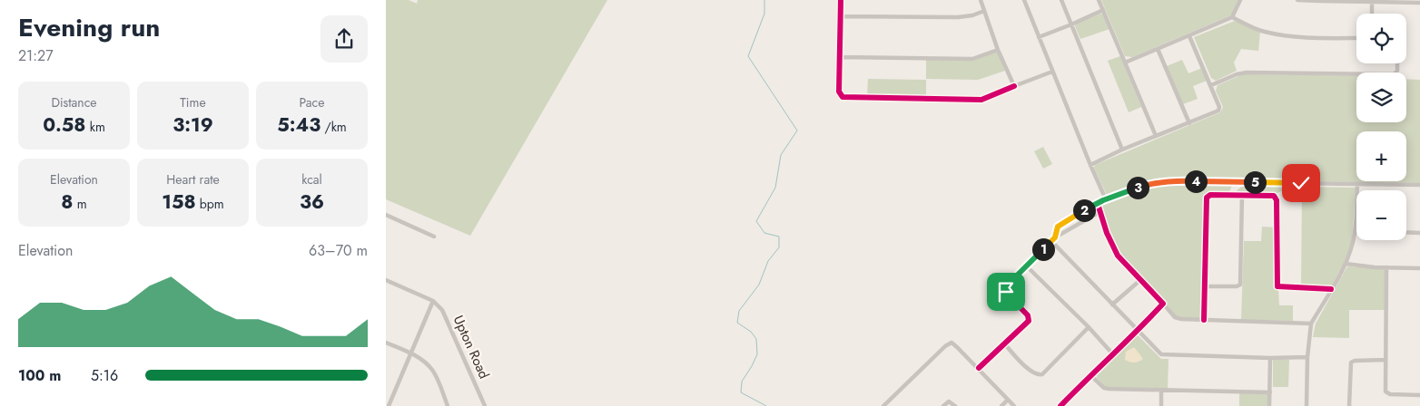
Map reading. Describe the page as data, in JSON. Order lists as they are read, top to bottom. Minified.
{"streets":{"street":["Upton Road"]},"page":{"heading":["Evening run","21:27"],"map_buttons":["+","−"],"stats":[["Distance","0.58 km"],["Time","3:19"],["Pace","5:43 /km"],["Elevation","8 m"],["Heart rate","158 bpm"],["kcal","36"]],"pins":["4","5","3","2","1"],"chart":["Elevation","63–70 m"],"list":[{"name":"100 m","note":"5:16"}]}}
